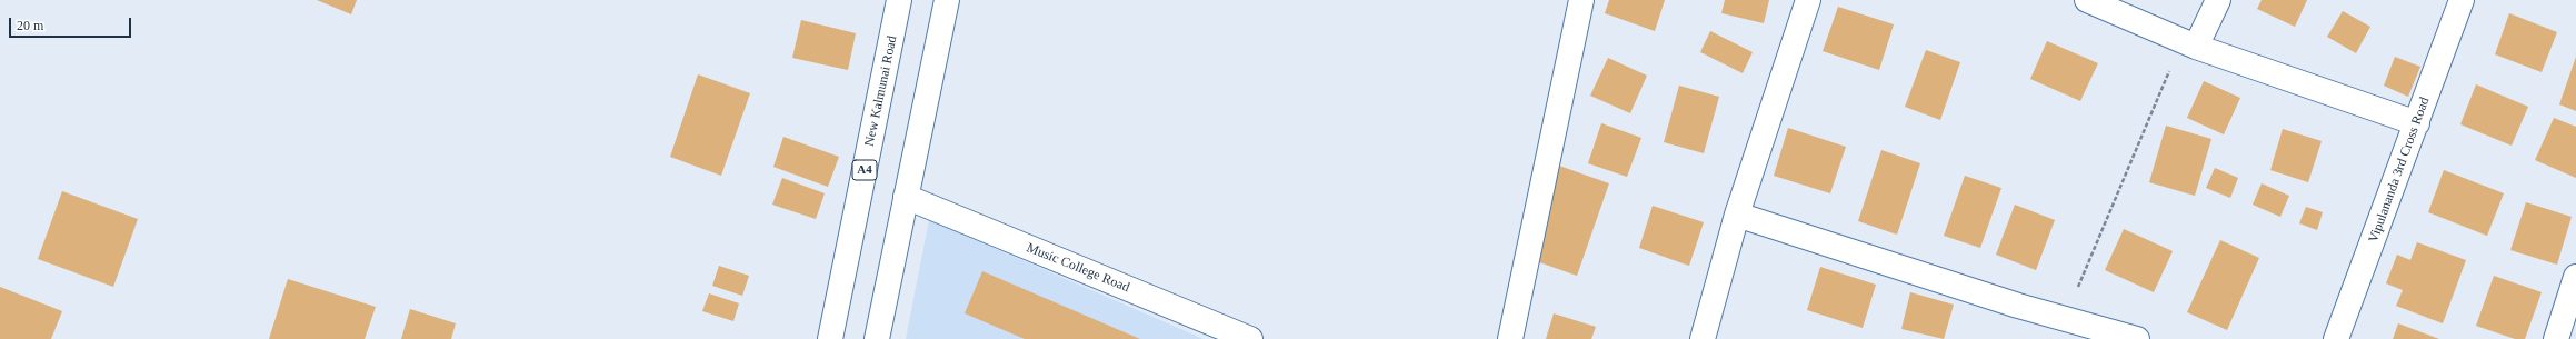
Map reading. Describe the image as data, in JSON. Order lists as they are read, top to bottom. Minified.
{"streets":{"main road":["New Kalmunai Road","A4","Vipulananda 3rd Cross Road","Music College Road"]},"scale_bar":"20 m"}
